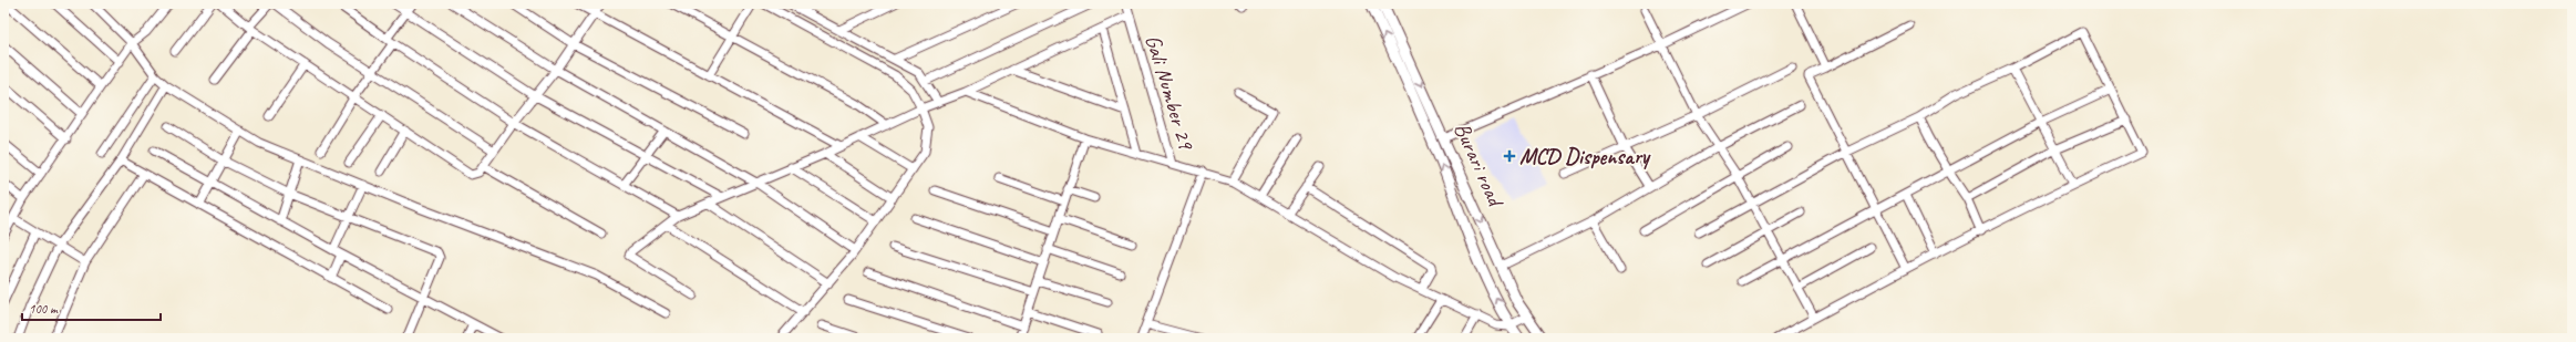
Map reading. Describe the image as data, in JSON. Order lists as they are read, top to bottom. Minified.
{"streets":{"main road":["Burari road"],"street":["Gali Number 29"]},"places":{"health":["MCD Dispensary"]},"scale_bar":"100 m"}
